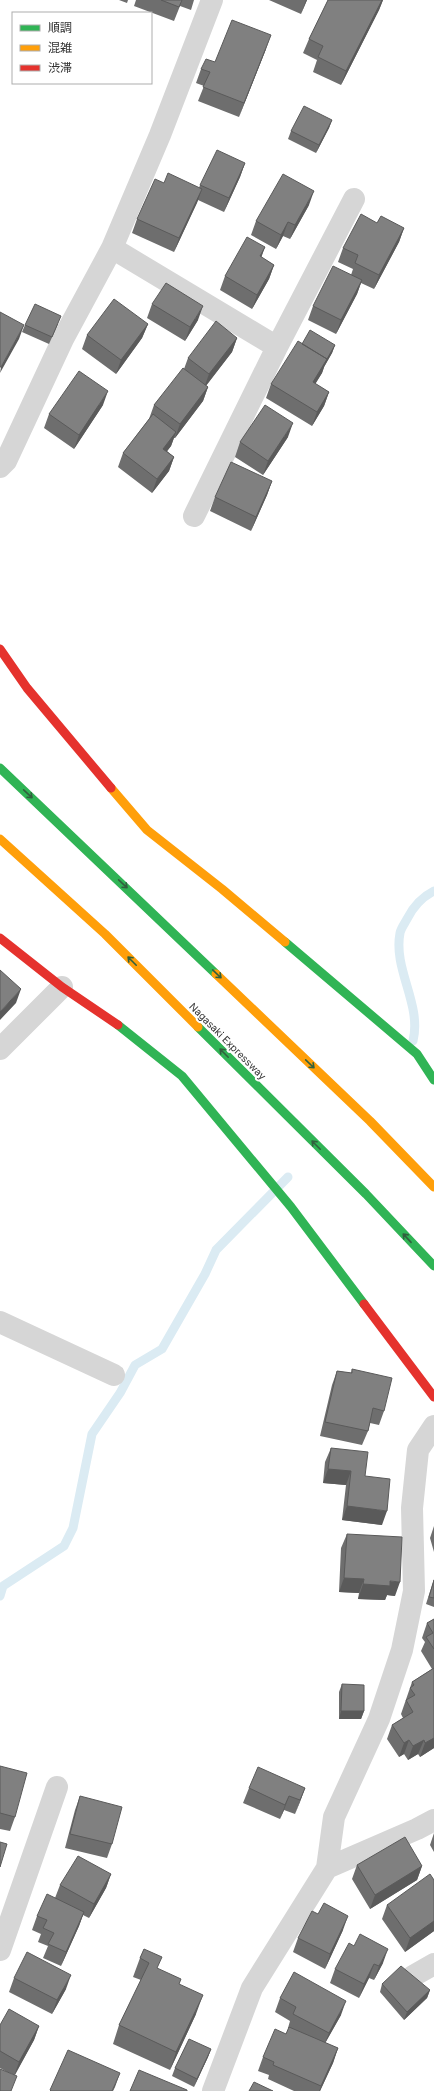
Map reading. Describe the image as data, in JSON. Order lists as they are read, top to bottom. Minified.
{"streets":{"main road":["Nagasaki Expressway"]},"legend":["順調","混雑","渋滞"]}
